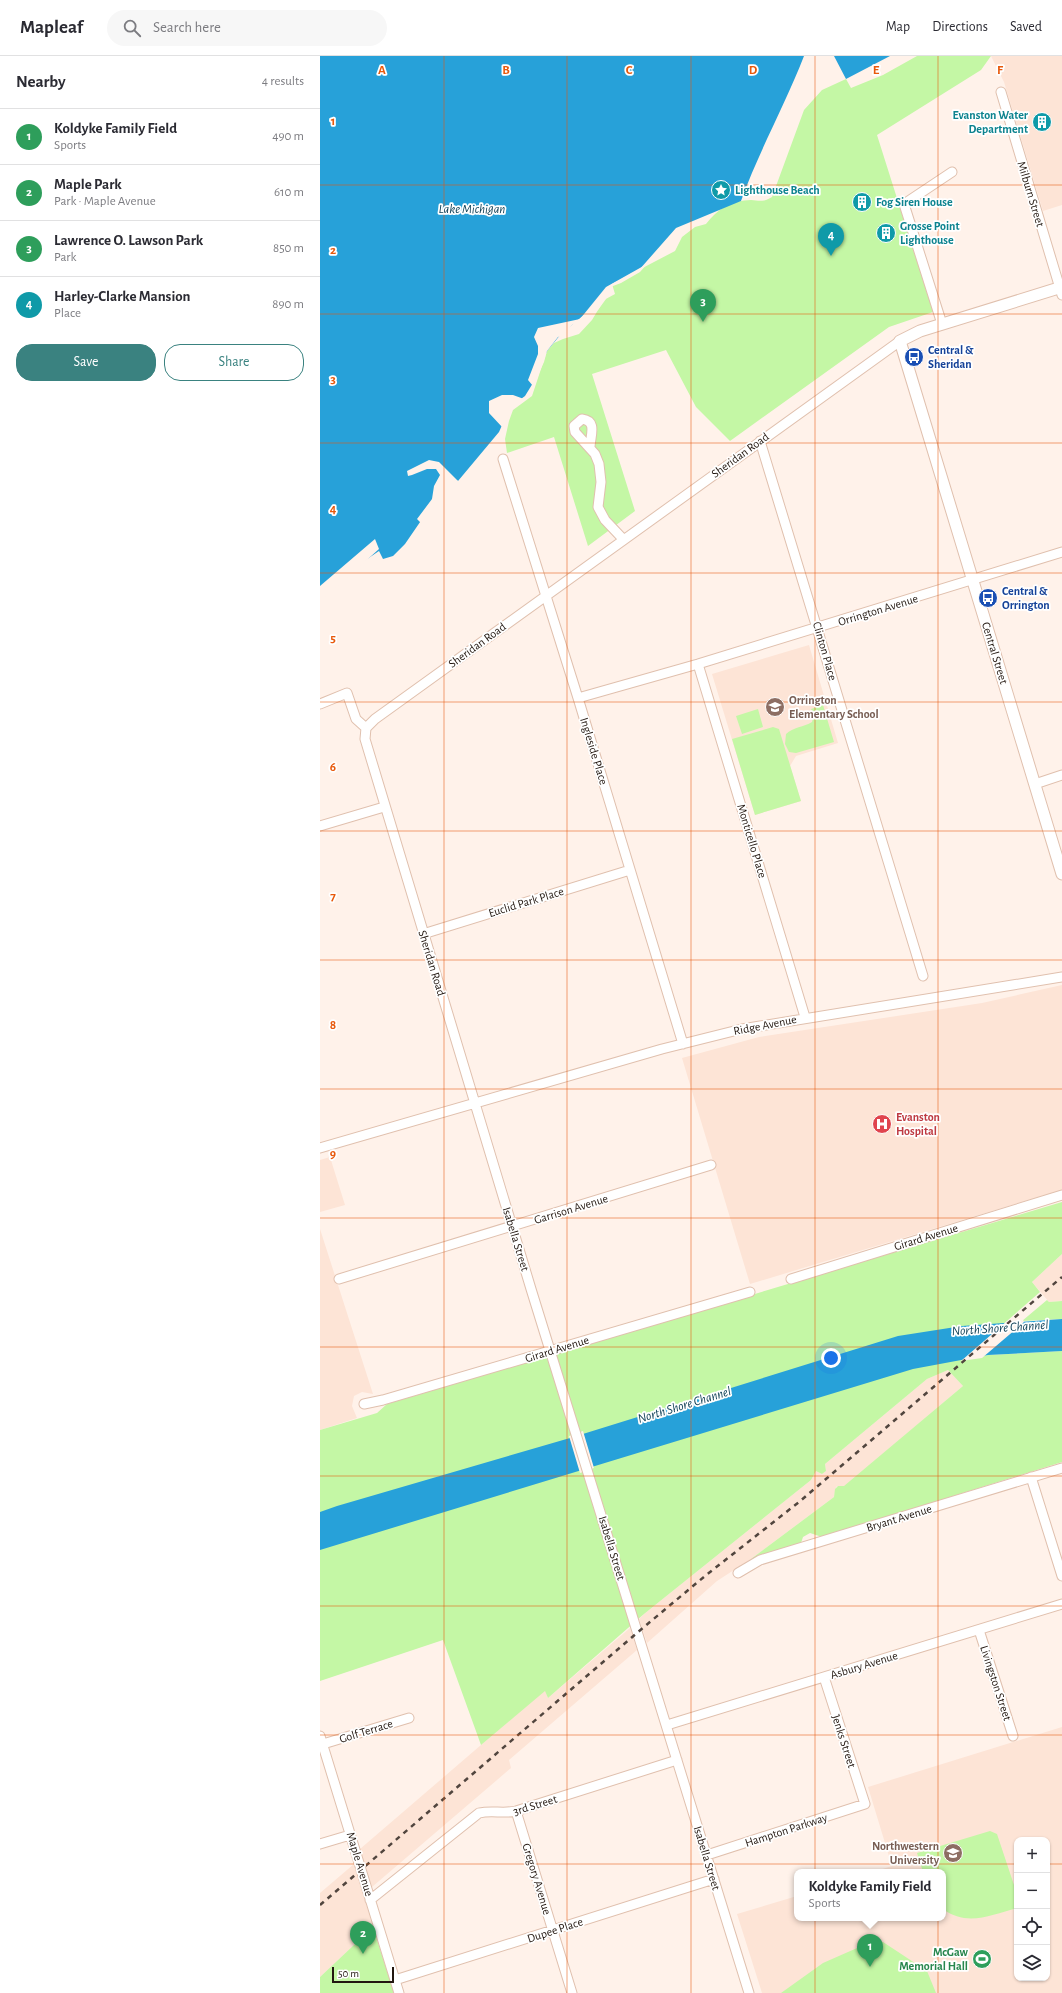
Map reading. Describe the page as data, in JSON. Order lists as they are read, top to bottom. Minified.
{"streets":{"main road":["Sheridan Road","Central Street"],"street":["Milburn Street","Orrington Avenue","Clinton Place","Ingleside Place","Monticello Place","Euclid Park Place","Ridge Avenue","Garrison Avenue","Girard Avenue","Isabella Street","Bryant Avenue","Asbury Avenue","Livingston Street","Golf Terrace","Jenks Street","3rd Street","Hampton Parkway","Maple Avenue","Gregory Avenue","Dupee Place"]},"crossings":[["Milburn Street","Sheridan Road"],["Sheridan Road","Clinton Place"],["Sheridan Road","Central Street"],["Sheridan Road","Ingleside Place"],["Sheridan Road","Euclid Park Place"],["Sheridan Road","Ridge Avenue"],["Sheridan Road","Isabella Street"],["Orrington Avenue","Clinton Place"],["Orrington Avenue","Central Street"],["Orrington Avenue","Ingleside Place"],["Orrington Avenue","Monticello Place"],["Ingleside Place","Euclid Park Place"],["Ingleside Place","Ridge Avenue"],["Monticello Place","Ridge Avenue"],["Ridge Avenue","Isabella Street"],["Garrison Avenue","Isabella Street"],["Girard Avenue","Isabella Street"],["Isabella Street","Asbury Avenue"],["Isabella Street","3rd Street"],["Isabella Street","Hampton Parkway"],["Isabella Street","Dupee Place"],["Asbury Avenue","Livingston Street"],["Asbury Avenue","Jenks Street"],["Golf Terrace","Maple Avenue"],["Jenks Street","Hampton Parkway"],["3rd Street","Maple Avenue"],["3rd Street","Gregory Avenue"],["Maple Avenue","Dupee Place"],["Gregory Avenue","Dupee Place"]],"water":["Lake Michigan","North Shore Channel"],"places":{"building":["Evanston Water Department","Fog Siren House","Grosse Point Lighthouse"],"place":["Lighthouse Beach"],"bus stop":["Central & Sheridan","Central & Orrington"],"school or university":["Orrington Elementary School","Northwestern University"],"hospital":["Evanston Hospital"],"sports":["McGaw Memorial Hall"]},"scale_bar":"50 m","page":{"header":"Mapleaf","search":"Search here","nav":["Map","Directions","Saved"],"heading":["Nearby","4 results"],"list":[{"mark":"1","name":"Koldyke Family Field","note":"Sports","value":"490 m"},{"mark":"2","name":"Maple Park","note":"Park · Maple Avenue","value":"610 m"},{"mark":"3","name":"Lawrence O. Lawson Park","note":"Park","value":"850 m"},{"mark":"4","name":"Harley-Clarke Mansion","note":"Place","value":"890 m"}],"pins":["4","3","2","1"],"buttons":["Save","Share"],"map_buttons":["+","−"],"popup":["Koldyke Family Field","Sports"],"scale":"50 m"},"grid":{"columns":["A","B","C","D","E","F"],"rows":["1","2","3","4","5","6","7","8","9"]}}
